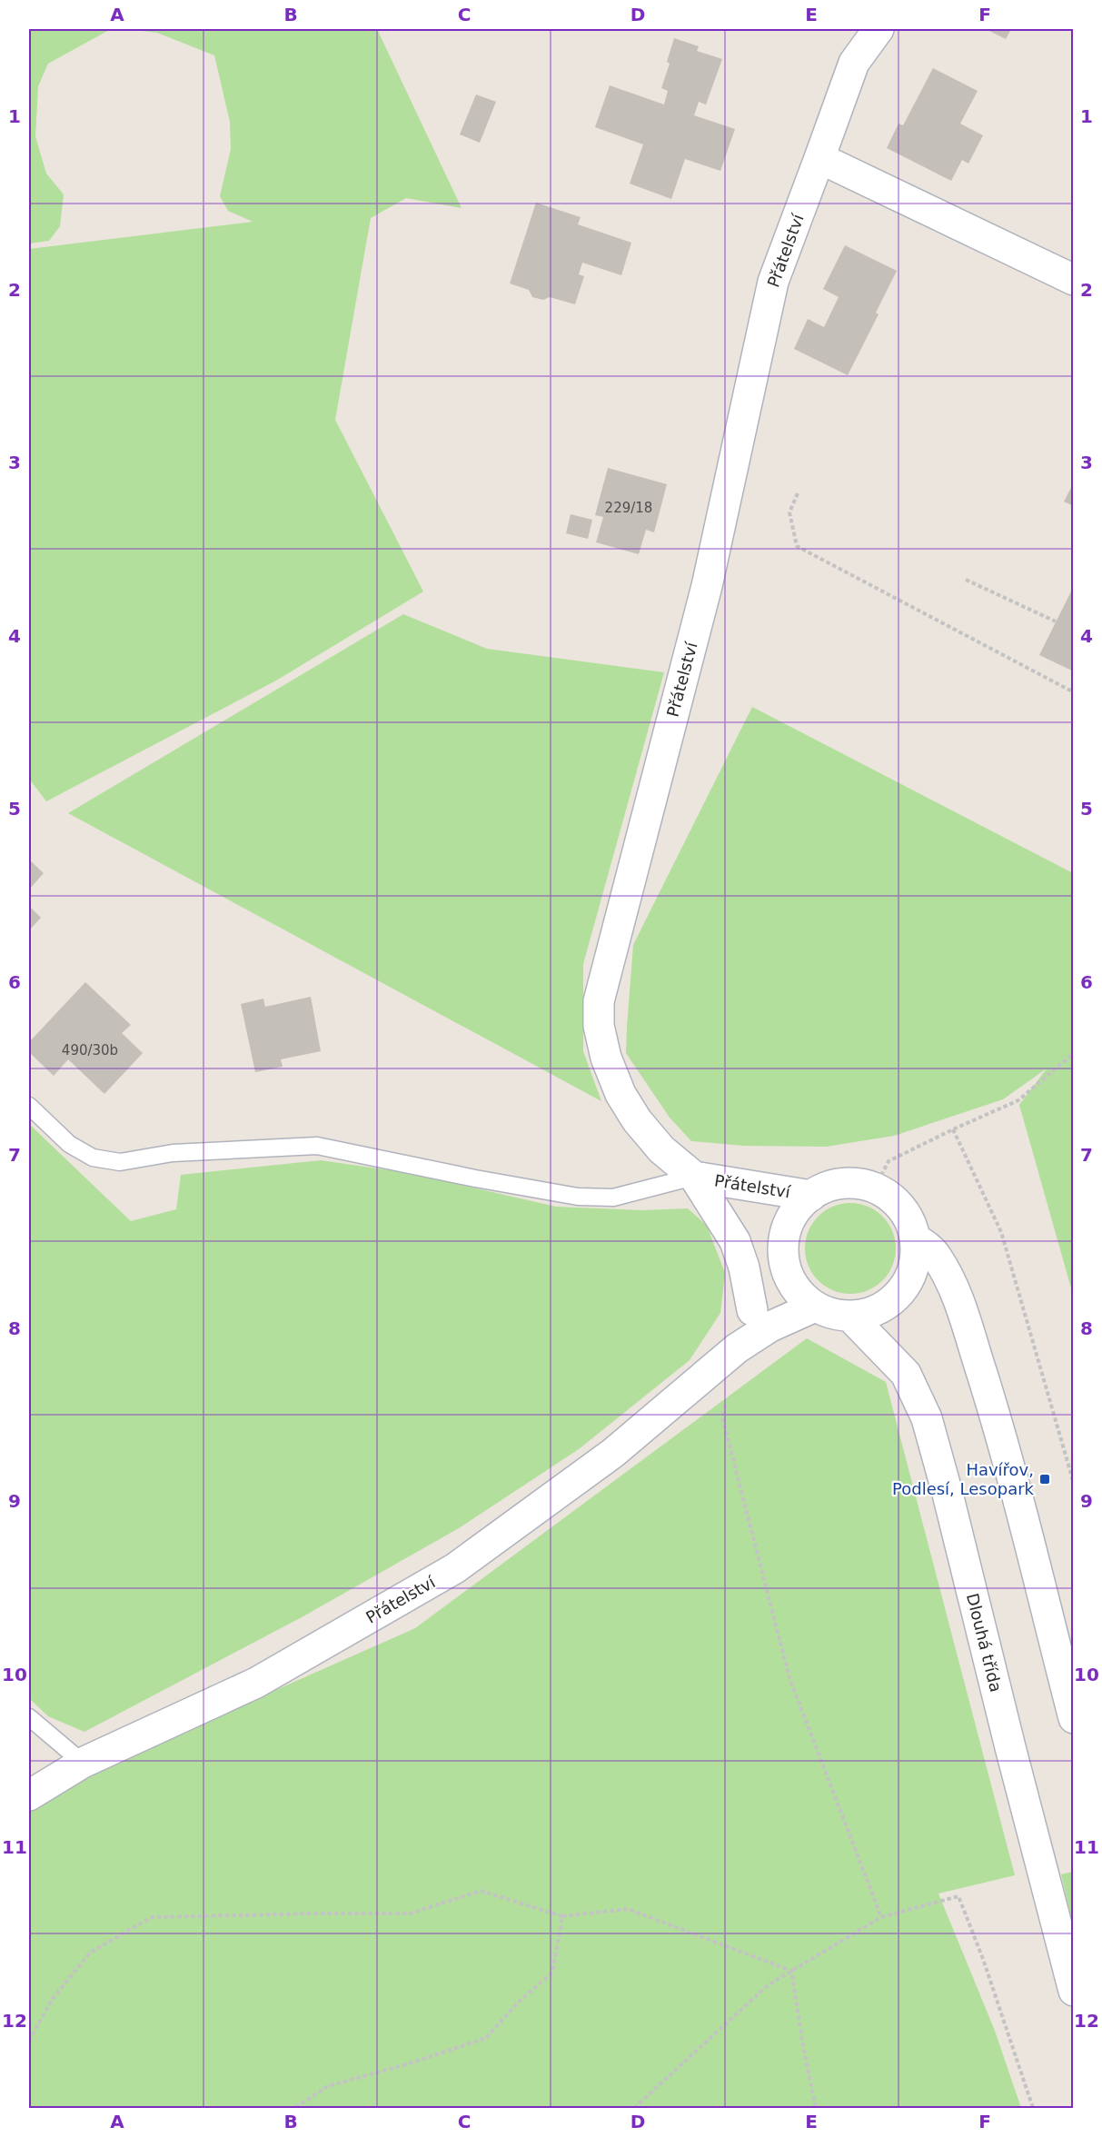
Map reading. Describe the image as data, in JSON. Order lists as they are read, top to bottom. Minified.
{"streets":{"street":["Přátelství","Dlouhá třída"]},"crossings":[["Přátelství","Dlouhá třída"]],"places":{"transit":["Havířov, Podlesí, Lesopark"]},"house_numbers":["229/18","490/30b"],"grid":{"columns":["A","B","C","D","E","F"],"rows":["1","2","3","4","5","6","7","8","9","10","11","12"]}}
